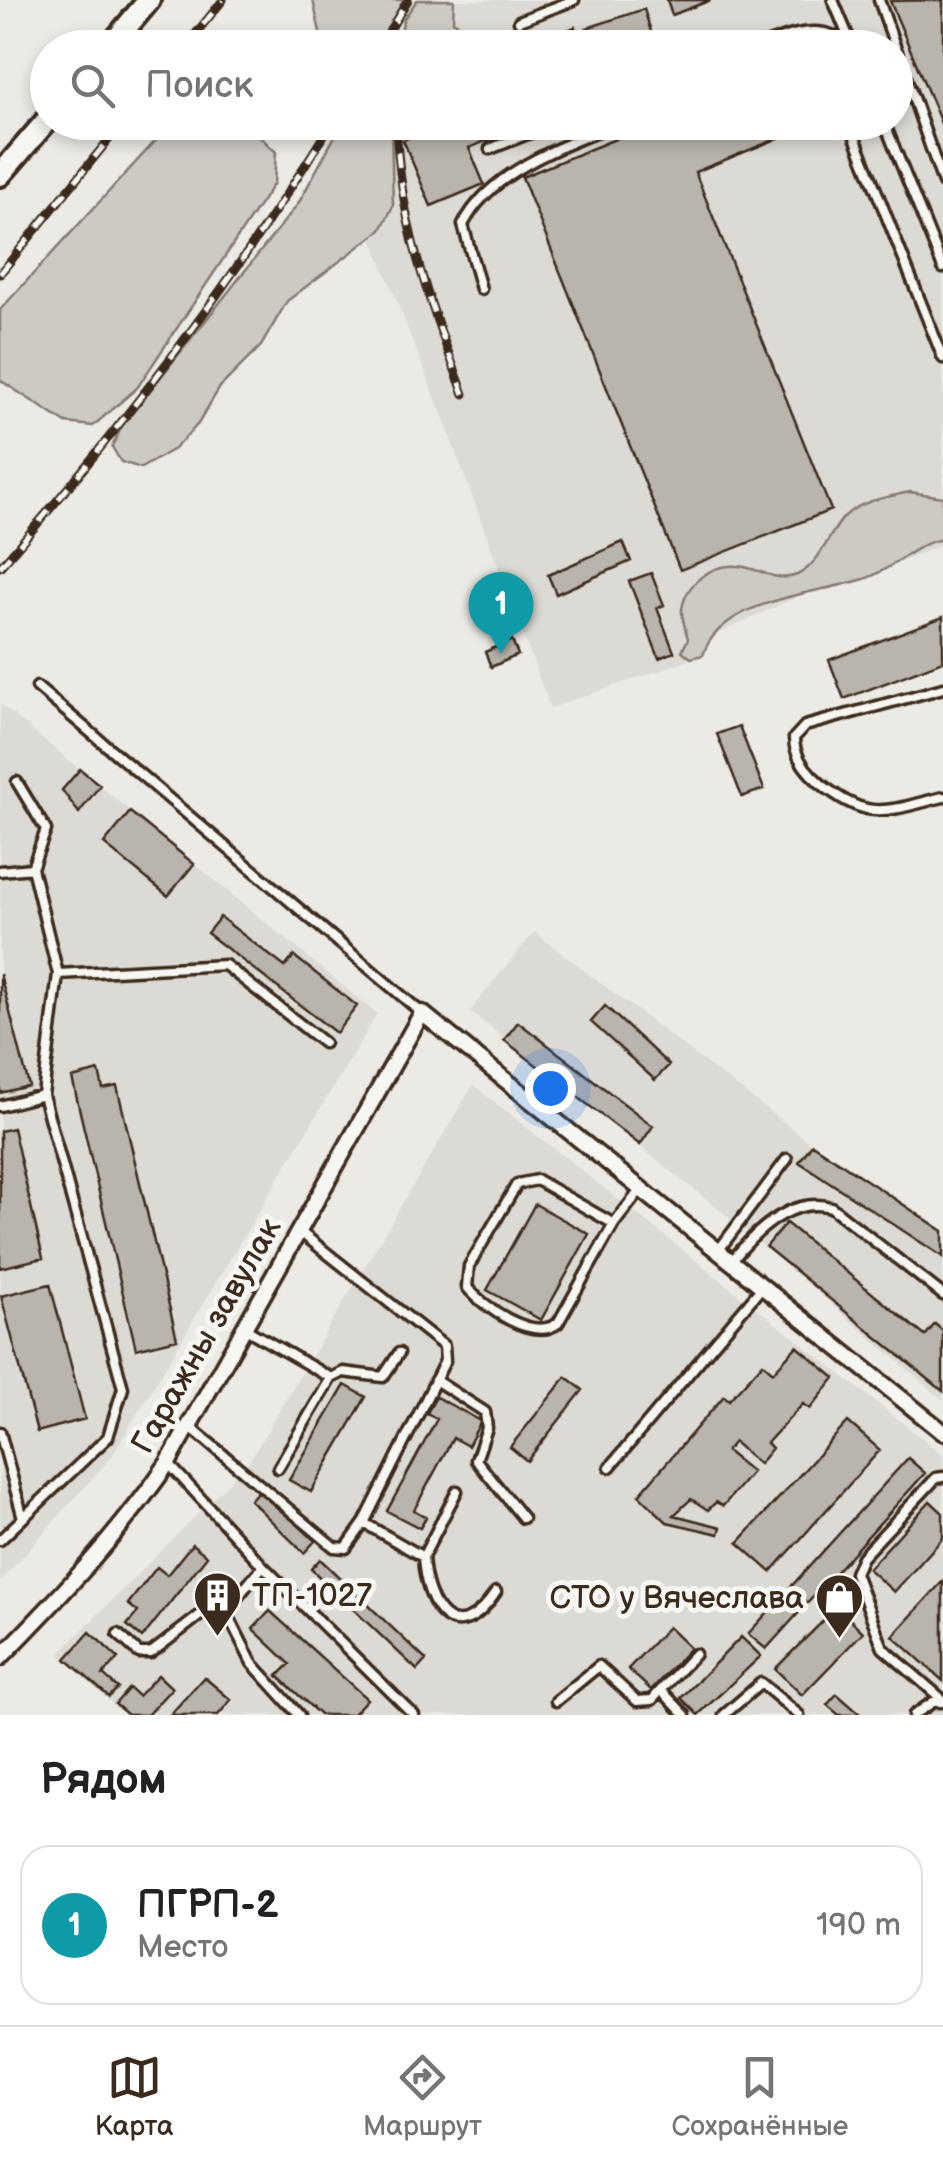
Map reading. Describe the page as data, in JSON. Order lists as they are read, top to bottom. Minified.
{"streets":{"street":["Гаражны завулак"]},"places":{"building":["ТП-1027"],"shop":["СТО у Вячеслава"]},"page":{"search":"Поиск","pins":"1","heading":"Рядом","list":[{"mark":"1","name":"ПГРП-2","note":"Место","value":"190 m"}],"nav":["Карта","Маршрут","Сохранённые"]}}
